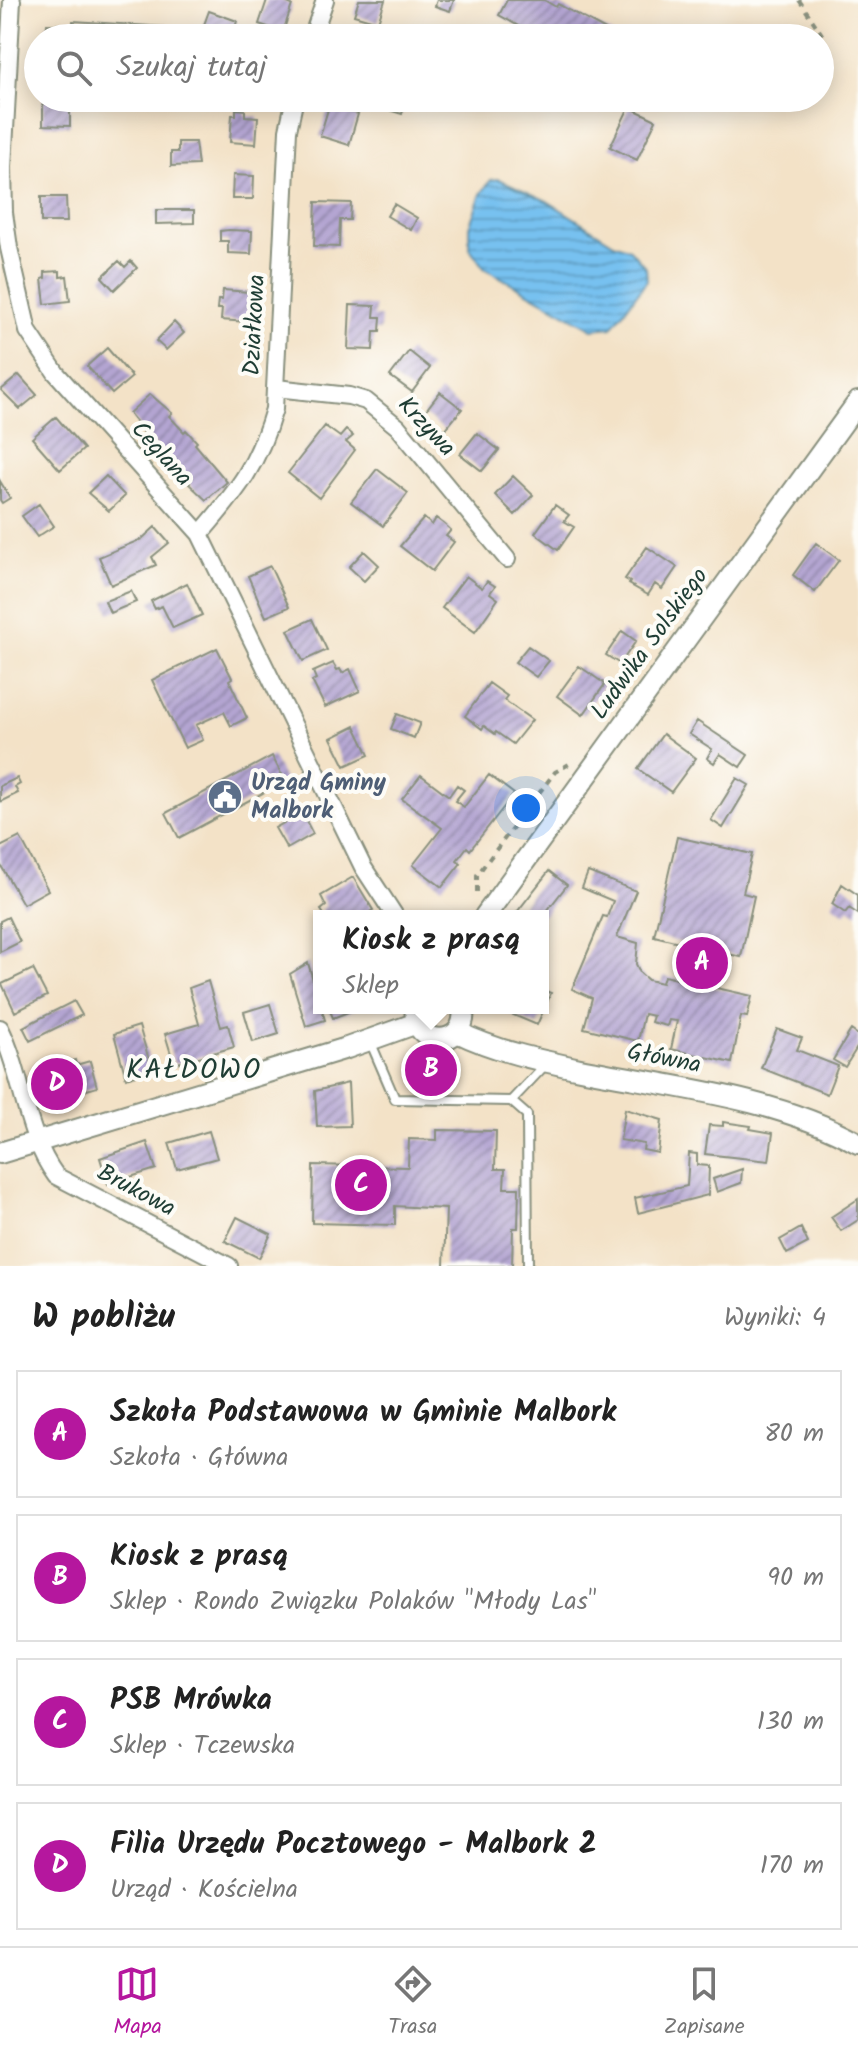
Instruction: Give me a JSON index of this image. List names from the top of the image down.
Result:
{
  "streets": {
    "street": [
      "Działkowa",
      "Krzywa",
      "Ceglana",
      "Ludwika Solskiego",
      "Główna",
      "Brukowa"
    ]
  },
  "crossings": [
    ["Działkowa", "Krzywa"],
    ["Działkowa", "Ceglana"]
  ],
  "districts": ["KAŁDOWO"],
  "places": {
    "public building": ["Urząd Gminy Malbork"]
  },
  "page": {
    "search": "Szukaj tutaj",
    "popup": ["Kiosk z prasą", "Sklep"],
    "pins": [
      "A",
      "B",
      "D",
      "C"
    ],
    "heading": ["W pobliżu", "Wyniki: 4"],
    "list": [
      {
        "mark": "A",
        "name": "Szkoła Podstawowa w Gminie Malbork",
        "note": "Szkoła · Główna",
        "value": "80 m"
      },
      {
        "mark": "B",
        "name": "Kiosk z prasą",
        "note": "Sklep · Rondo Związku Polaków \"Młody Las\"",
        "value": "90 m"
      },
      {
        "mark": "C",
        "name": "PSB Mrówka",
        "note": "Sklep · Tczewska",
        "value": "130 m"
      },
      {
        "mark": "D",
        "name": "Filia Urzędu Pocztowego - Malbork 2",
        "note": "Urząd · Kościelna",
        "value": "170 m"
      }
    ],
    "nav": ["Mapa", "Trasa", "Zapisane"]
  }
}
